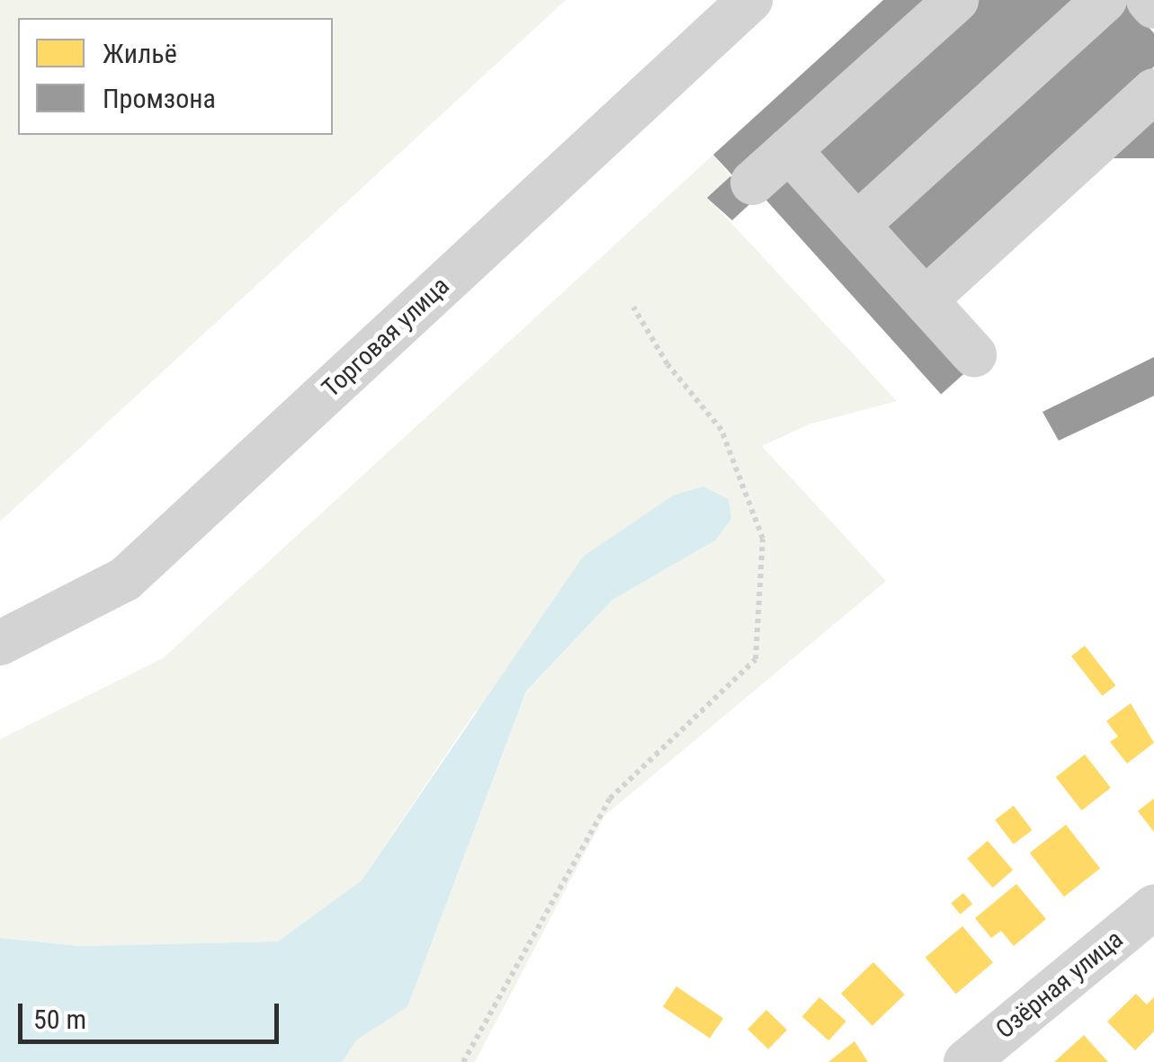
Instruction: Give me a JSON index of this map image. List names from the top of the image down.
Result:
{
  "streets": {
    "street": ["Торговая улица", "Озёрная улица"]
  },
  "legend": ["Жильё", "Промзона"],
  "scale_bar": "50 m"
}
